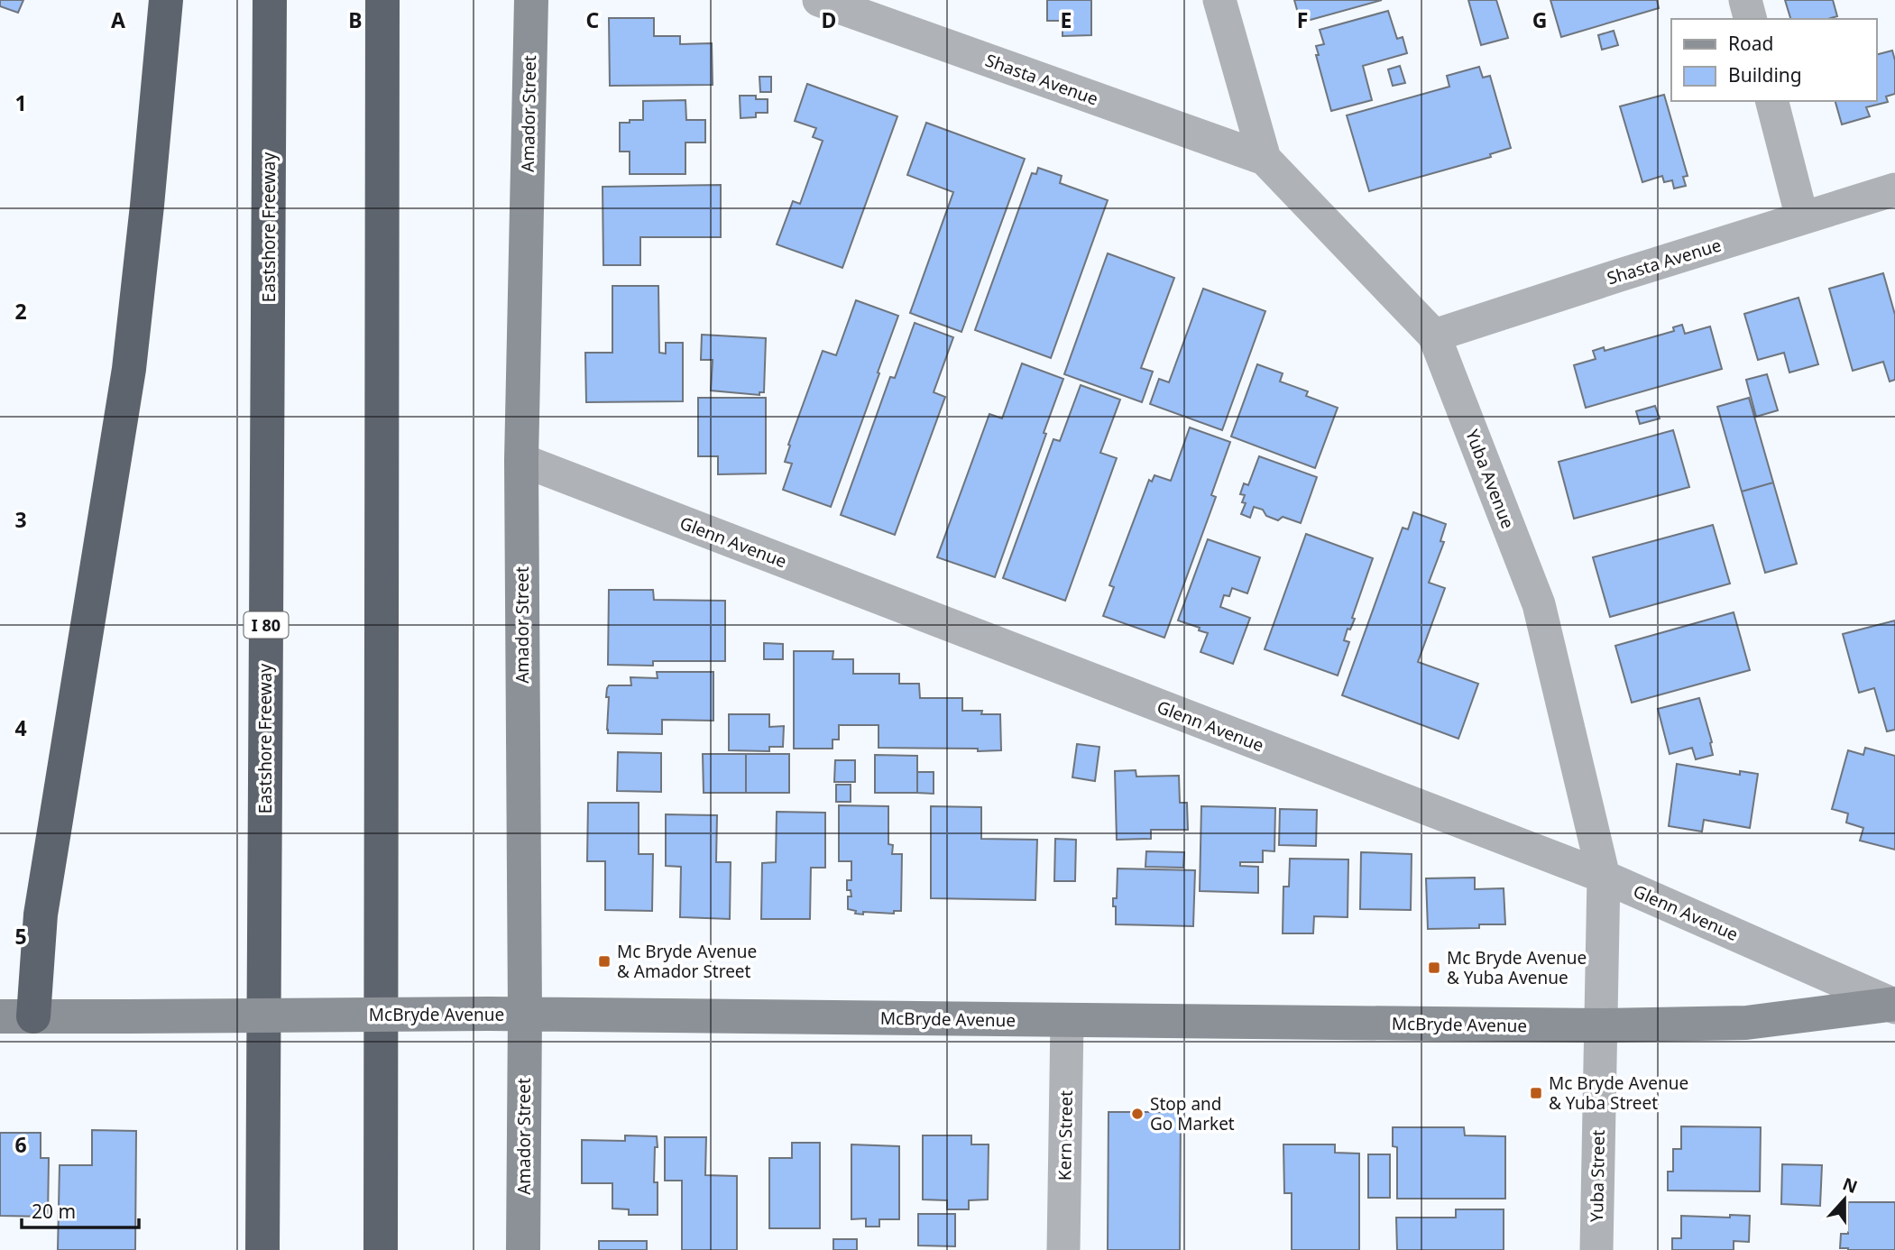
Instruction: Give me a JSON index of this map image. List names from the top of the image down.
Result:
{
  "streets": {
    "highway": ["Eastshore Freeway", "I 80"],
    "main road": ["Amador Street", "McBryde Avenue"],
    "street": [
      "Shasta Avenue",
      "Yuba Avenue",
      "Glenn Avenue",
      "Kern Street",
      "Yuba Street"
    ]
  },
  "crossings": [
    ["Shasta Avenue", "Yuba Avenue"],
    ["Amador Street", "Glenn Avenue"],
    ["Amador Street", "McBryde Avenue"],
    ["Yuba Avenue", "Glenn Avenue"],
    ["Yuba Avenue", "McBryde Avenue"],
    ["Yuba Avenue", "Yuba Street"],
    ["Glenn Avenue", "McBryde Avenue"],
    ["McBryde Avenue", "Kern Street"],
    ["McBryde Avenue", "Yuba Street"]
  ],
  "places": {
    "transit": ["Mc Bryde Avenue & Amador Street", "Mc Bryde Avenue & Yuba Avenue", "Mc Bryde Avenue & Yuba Street"],
    "other": ["Stop and Go Market"]
  },
  "legend": ["Road", "Building"],
  "scale_bar": "20 m",
  "north": "top",
  "grid": {
    "columns": [
      "A",
      "B",
      "C",
      "D",
      "E",
      "F",
      "G"
    ],
    "rows": [
      "1",
      "2",
      "3",
      "4",
      "5",
      "6"
    ]
  }
}
